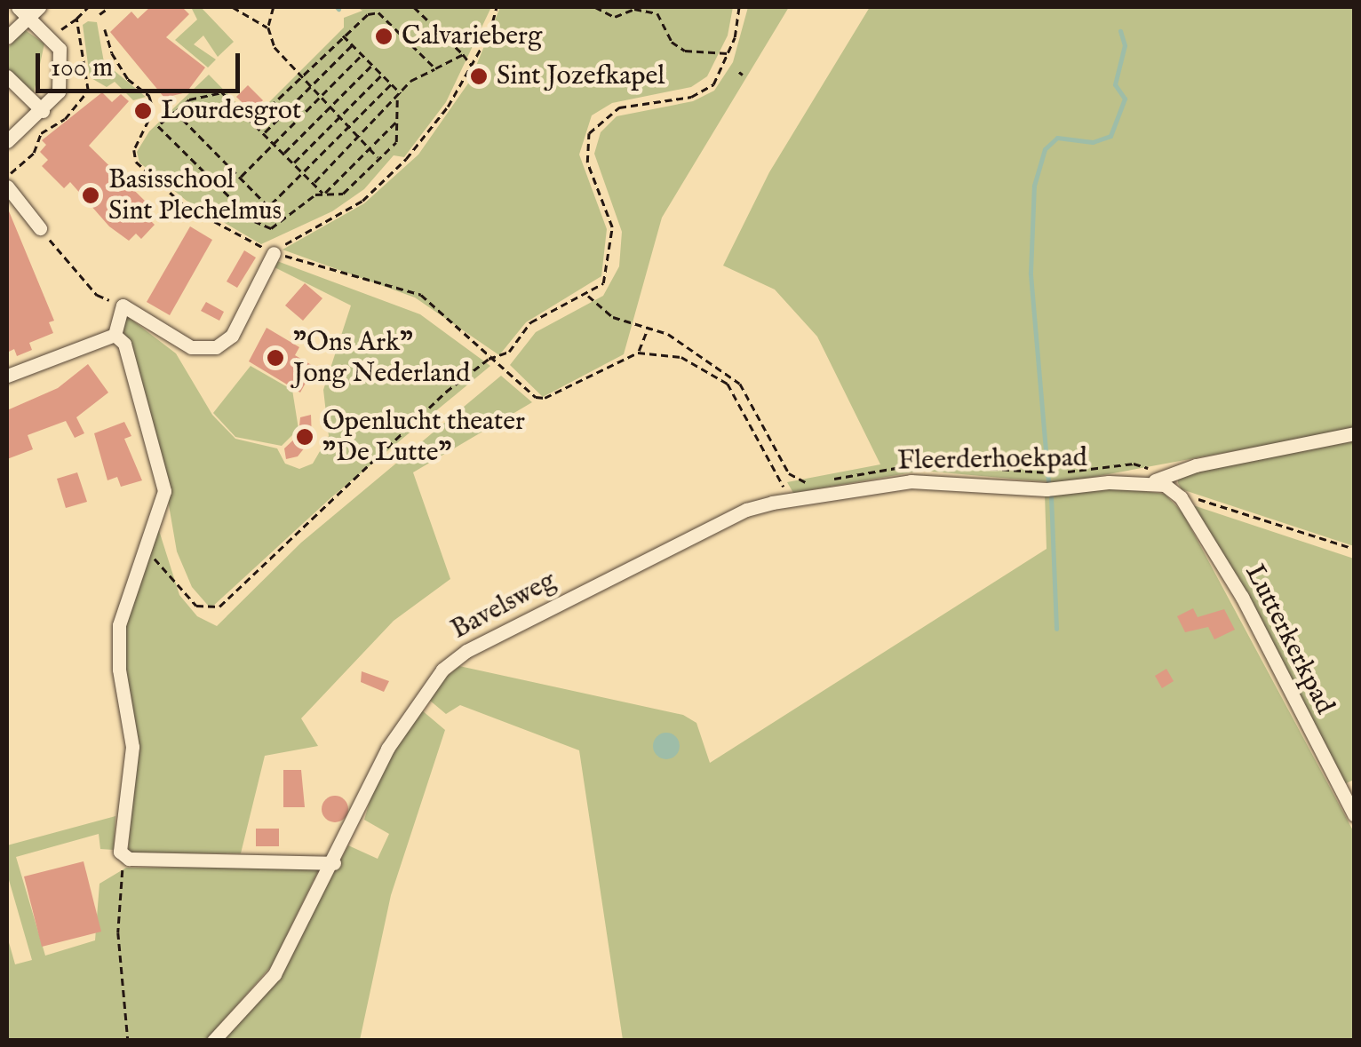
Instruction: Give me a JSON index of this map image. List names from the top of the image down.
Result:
{
  "streets": {
    "street": ["Fleerderhoekpad", "Bavelsweg", "Lutterkerkpad"]
  },
  "crossings": [
    ["Fleerderhoekpad", "Bavelsweg"]
  ],
  "places": [
    "Calvarieberg",
    "Sint Jozefkapel",
    "Lourdesgrot",
    "Basisschool Sint Plechelmus",
    "\"Ons Ark\" Jong Nederland",
    "Openlucht theater \"De Lutte\""
  ],
  "scale_bar": "100 m"
}
